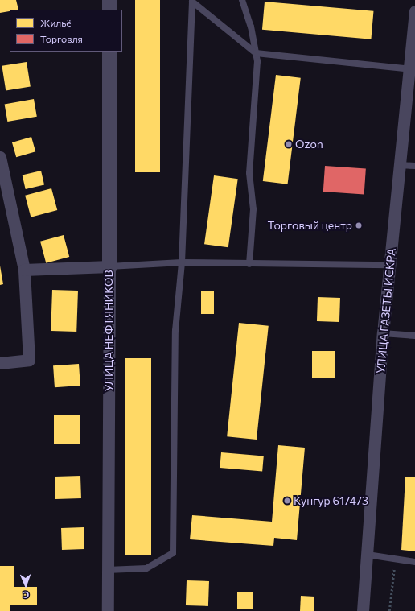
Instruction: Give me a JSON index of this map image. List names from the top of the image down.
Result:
{
  "streets": {
    "street": ["УЛИЦА ГАЗЕТЫ ИСКРА", "УЛИЦА НЕФТЯНИКОВ"]
  },
  "places": ["Ozon", "Торговый центр", "Кунгур 617473"],
  "legend": ["Жильё", "Торговля"],
  "north": "bottom"
}
